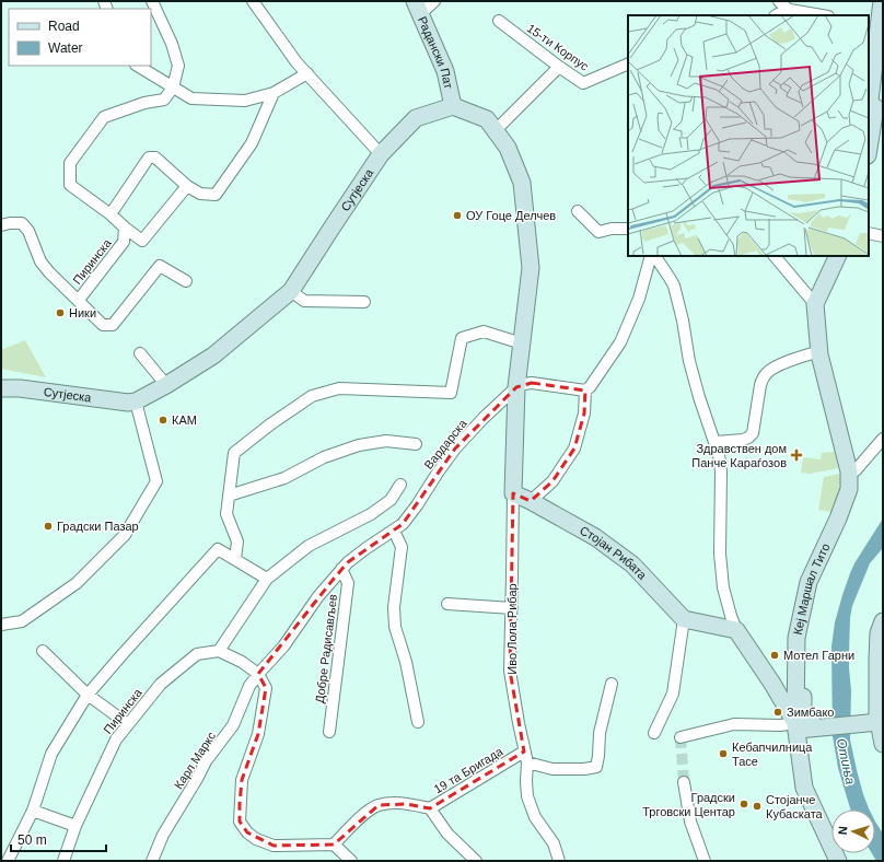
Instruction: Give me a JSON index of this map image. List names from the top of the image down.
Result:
{
  "streets": {
    "street": [
      "15-ти Корпус",
      "Радански Пат",
      "Сутјеска",
      "Пиринска",
      "Вардарска",
      "Стојан Рибата",
      "Кеј Маршал Тито",
      "Иво Лола Рибар",
      "Добре Радисављев",
      "Карл Маркс",
      "19 та Бригада"
    ]
  },
  "crossings": [
    ["Радански Пат", "Сутјеска"],
    ["Вардарска", "Иво Лола Рибар"],
    ["Стојан Рибата", "Иво Лола Рибар"],
    ["Иво Лола Рибар", "19 та Бригада"]
  ],
  "water": ["Отиња"],
  "places": {
    "other": [
      "ОУ Гоце Делчев",
      "Ники",
      "КАМ",
      "Градски Пазар",
      "Мотел Гарни",
      "Зимбако",
      "Кебапчилница Тасе",
      "Градски Трговски Центар",
      "Стојанче Кубаската"
    ],
    "health": ["Здравствен дом Панче Караѓозов"]
  },
  "legend": ["Road", "Water"],
  "scale_bar": "50 m",
  "north": "left"
}
